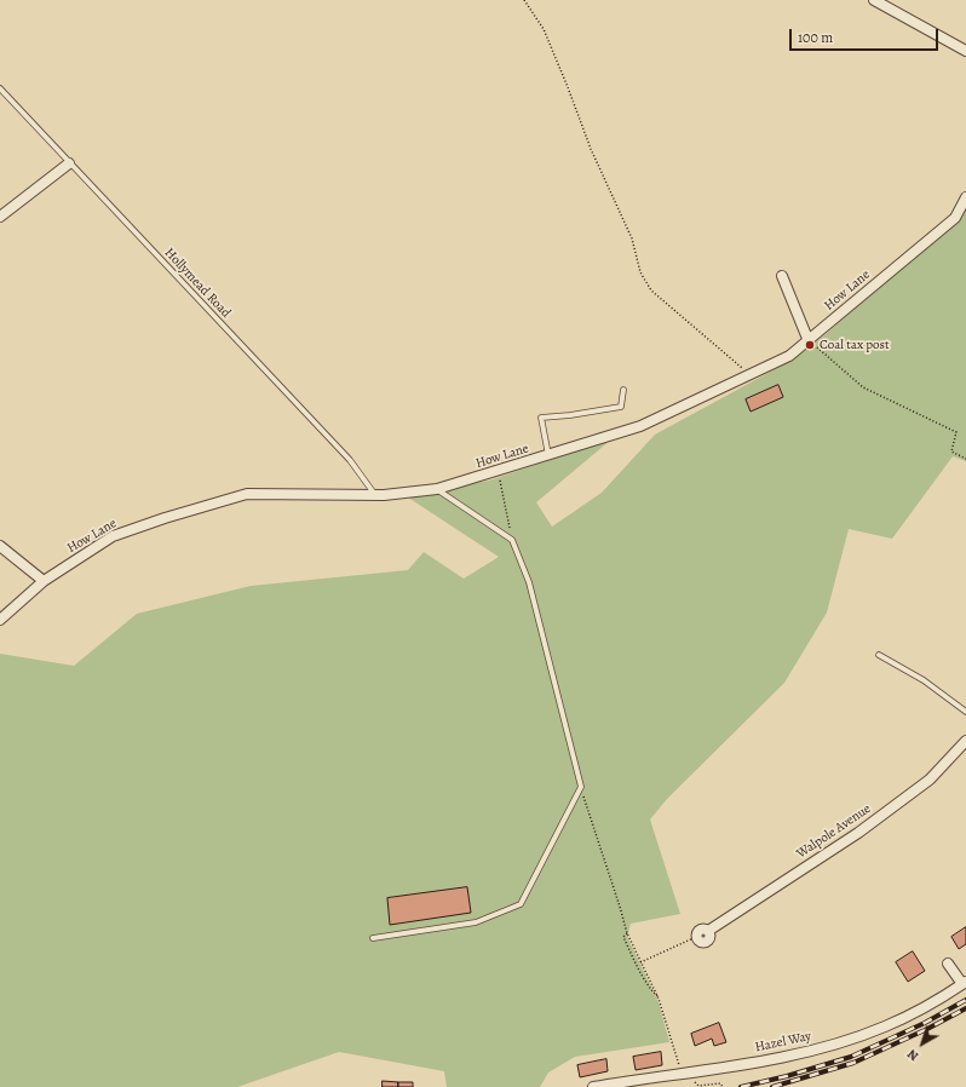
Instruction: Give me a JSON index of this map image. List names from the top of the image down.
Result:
{
  "streets": {
    "street": ["How Lane", "Walpole Avenue", "Hazel Way"],
    "lane": ["Hollymead Road"]
  },
  "crossings": [
    ["Hollymead Road", "How Lane"]
  ],
  "places": ["Coal tax post"],
  "scale_bar": "100 m",
  "north": "bottom left"
}
